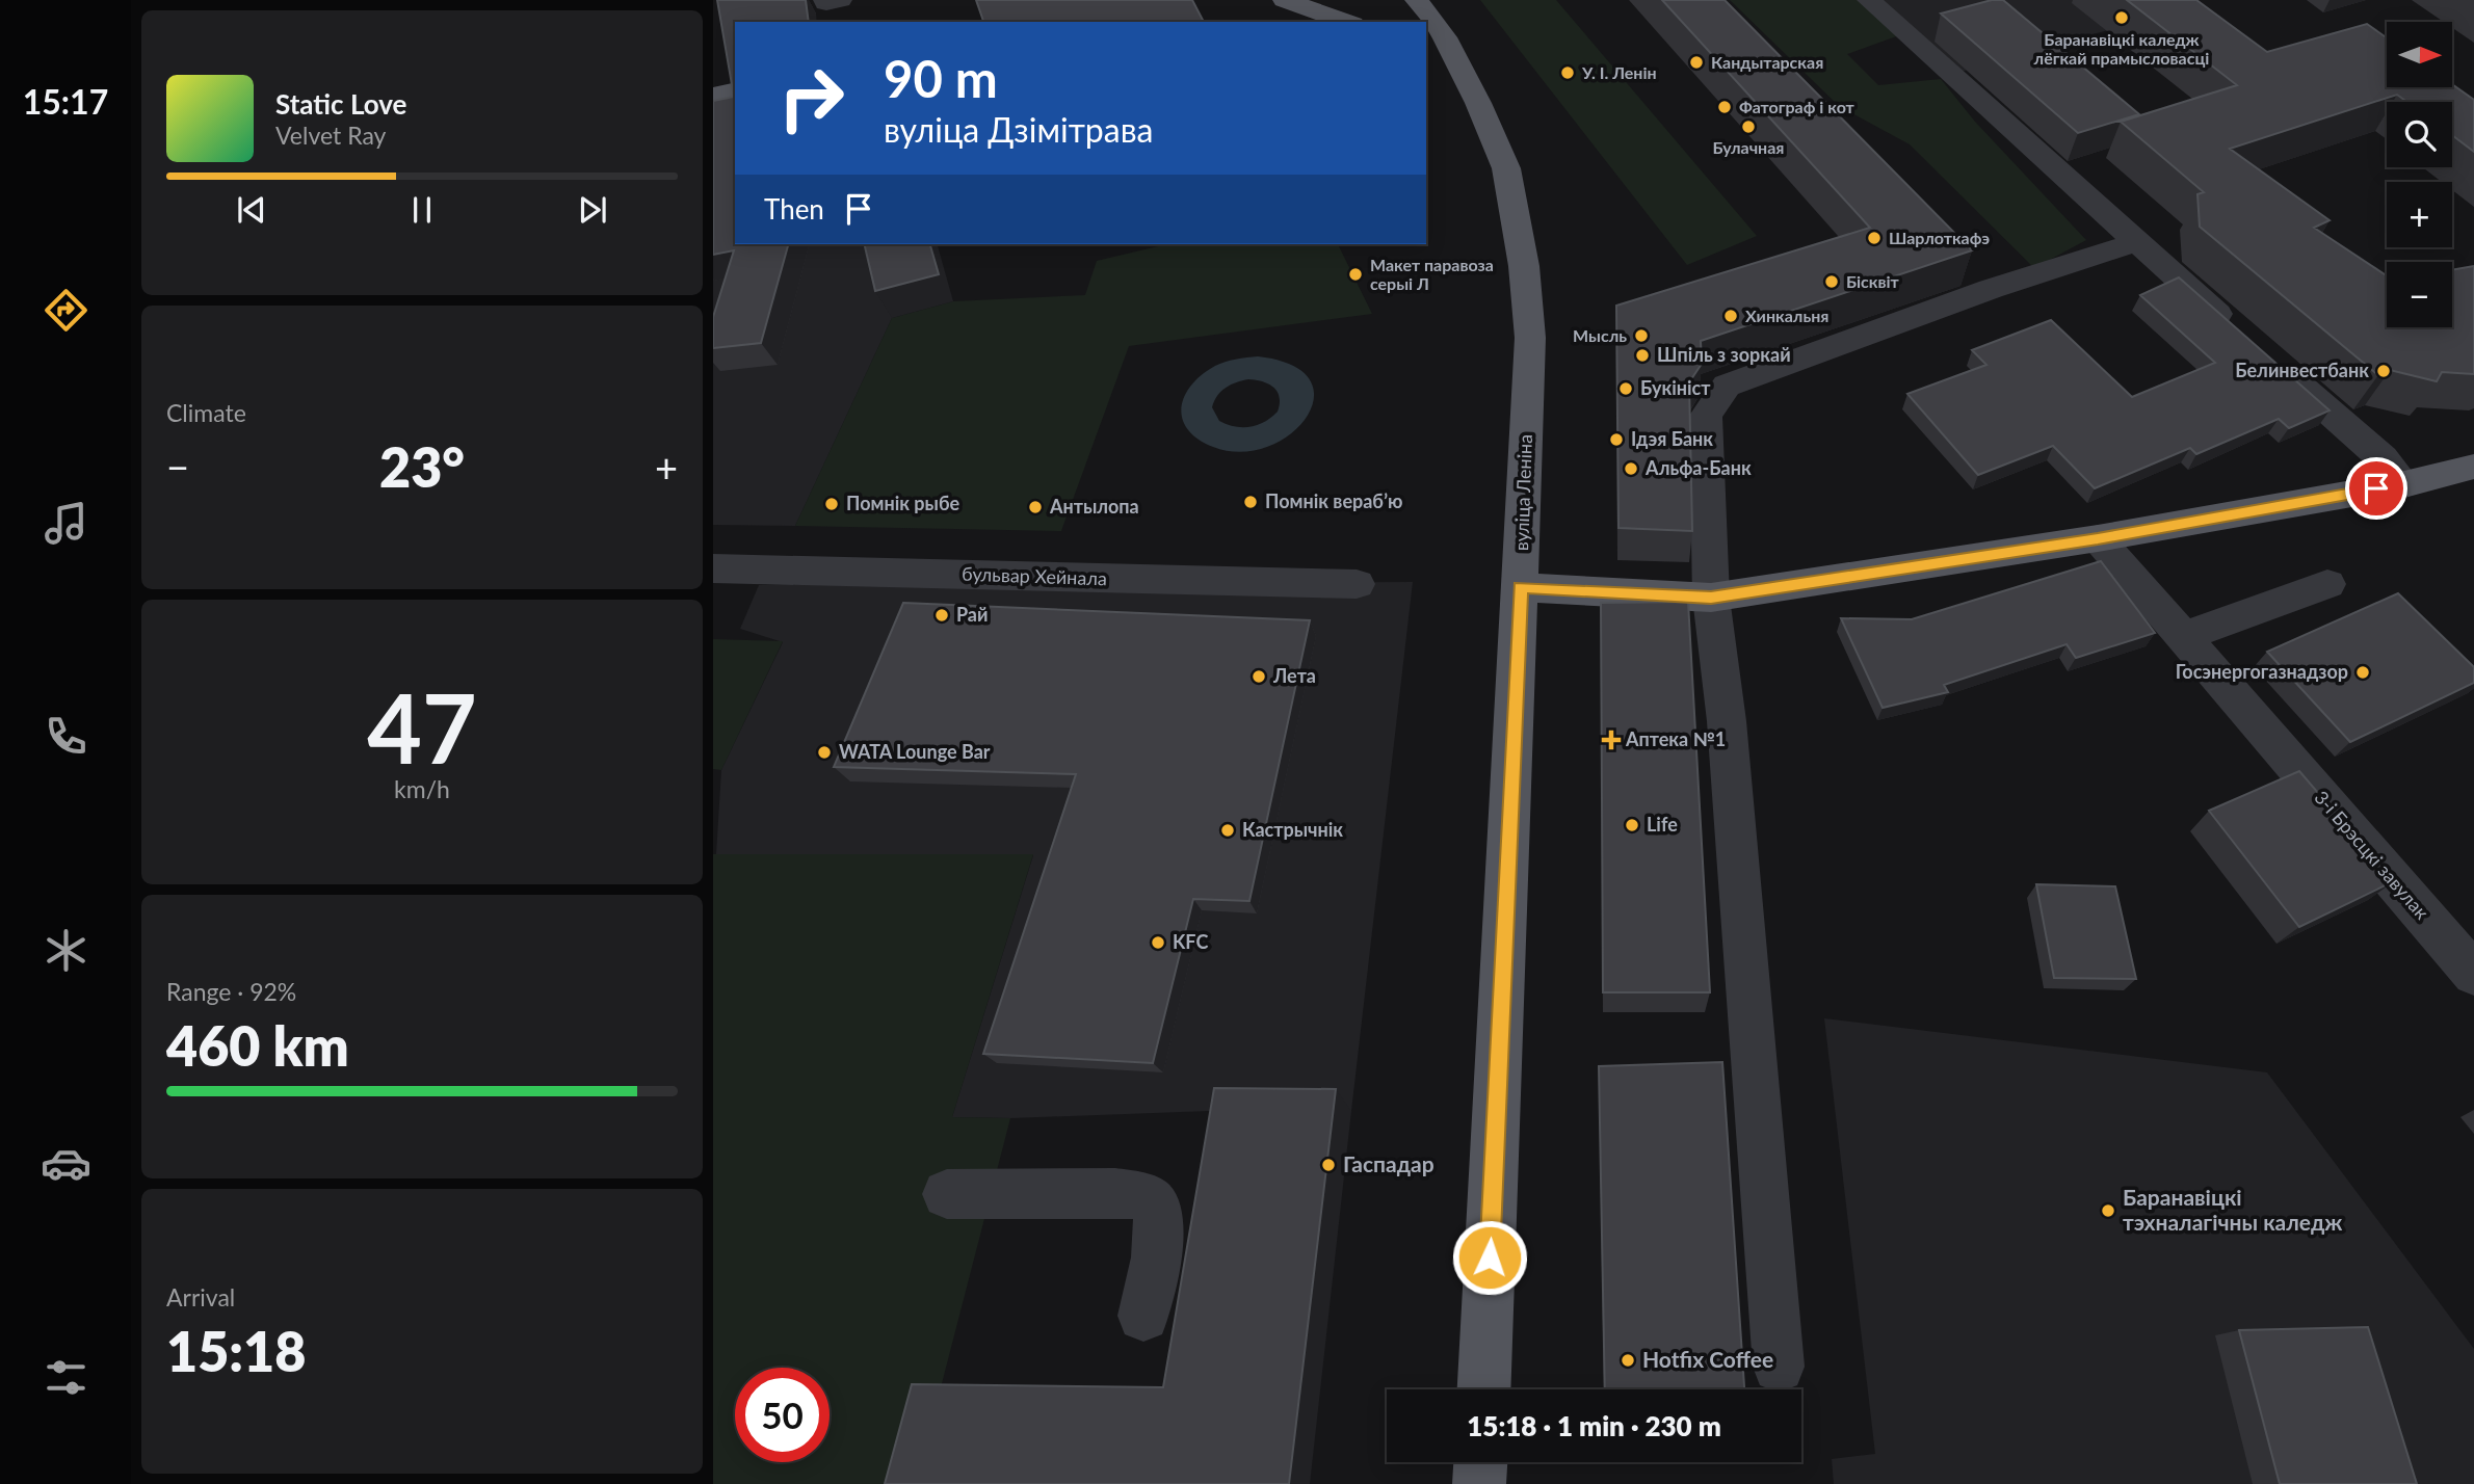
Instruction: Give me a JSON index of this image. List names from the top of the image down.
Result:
{
  "streets": {
    "main road": ["вуліца Леніна"],
    "street": ["бульвар Хейнала", "3-і Брэсцкі завулак"]
  },
  "places": {
    "other": [
      "Баранавіцкі каледж лёгкай прамысловасці",
      "Кандытарская",
      "У. І. Ленін",
      "Фатограф і кот",
      "Булачная",
      "Шарлоткафэ",
      "Макет паравоза серыі Л",
      "Бісквіт",
      "Хинкальня",
      "Мысль",
      "Шпіль з зоркай",
      "Белинвестбанк",
      "Букініст",
      "Ідэя Банк",
      "Альфа-Банк",
      "Помнік верабʼю",
      "Помнік рыбе",
      "Антылопа",
      "Рай",
      "Госэнергогазнадзор",
      "Лета",
      "WATA Lounge Bar",
      "Life",
      "Кастрычнік",
      "KFC",
      "Гаспадар",
      "Баранавіцкі тэхналагічны каледж",
      "Hotfix Coffee"
    ],
    "health": ["Аптека №1"]
  },
  "north": "right",
  "page": {
    "tabs": "15:17",
    "map_buttons": ["+", "−"],
    "turn": ["90 m", "вуліца Дзімітрава"],
    "song": ["Static Love", "Velvet Ray"],
    "then": "Then",
    "tile": [
      "Climate",
      ["47", "km/h"],
      ["Range · 92%", "460 km"],
      ["Arrival", "15:18"]
    ],
    "heat": ["−", "23°", "+"],
    "limit": "50",
    "trip": "15:18 · 1 min · 230 m"
  }
}
